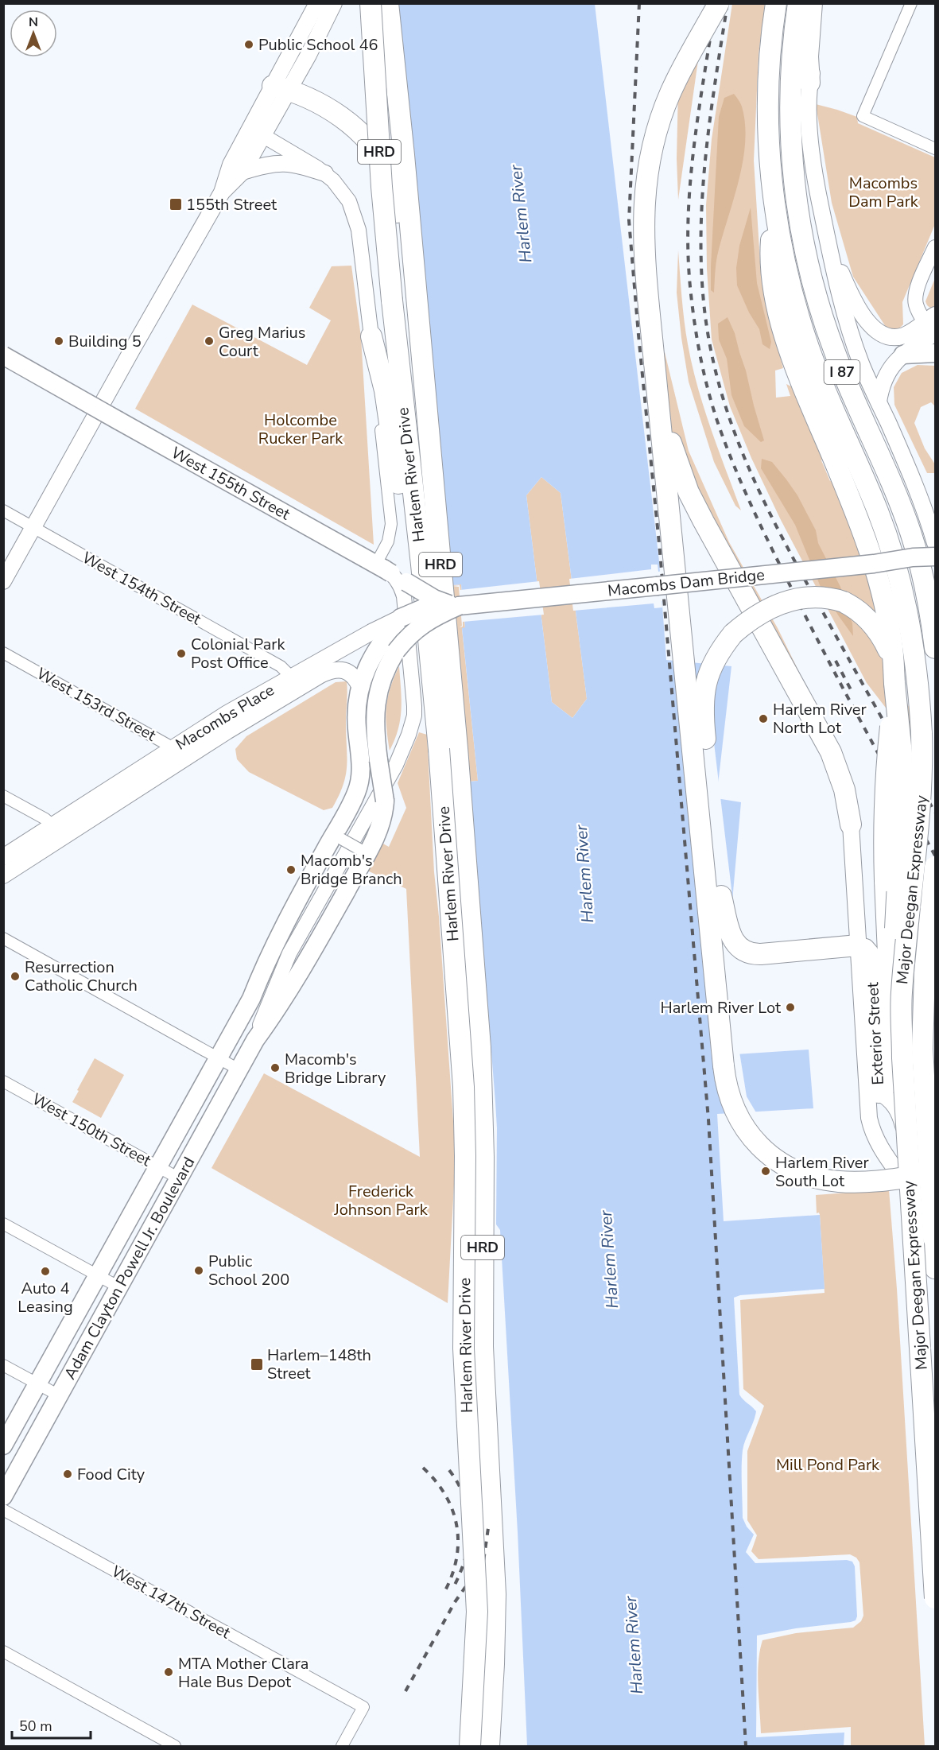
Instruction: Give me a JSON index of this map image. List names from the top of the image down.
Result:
{
  "streets": {
    "highway": [
      "HRD",
      "I 87",
      "Harlem River Drive",
      "Major Deegan Expressway"
    ],
    "main road": [
      "West 155th Street",
      "Macombs Dam Bridge",
      "Macombs Place",
      "Exterior Street",
      "Adam Clayton Powell Jr. Boulevard"
    ],
    "street": [
      "West 154th Street",
      "West 153rd Street",
      "West 150th Street",
      "West 147th Street"
    ]
  },
  "crossings": [
    ["Harlem River Drive", "Adam Clayton Powell Jr. Boulevard"],
    ["West 155th Street", "Macombs Place"],
    ["West 155th Street", "Adam Clayton Powell Jr. Boulevard"],
    ["Macombs Dam Bridge", "Macombs Place"],
    ["Macombs Dam Bridge", "Adam Clayton Powell Jr. Boulevard"],
    ["West 154th Street", "Macombs Place"],
    ["West 153rd Street", "Macombs Place"],
    ["Macombs Place", "Adam Clayton Powell Jr. Boulevard"],
    ["West 150th Street", "Adam Clayton Powell Jr. Boulevard"]
  ],
  "water": ["Harlem River"],
  "parks": [
    "Macombs Dam Park",
    "Holcombe Rucker Park",
    "Frederick Johnson Park",
    "Mill Pond Park"
  ],
  "places": {
    "other": [
      "Public School 46",
      "Building 5",
      "Greg Marius Court",
      "Colonial Park Post Office",
      "Harlem River North Lot",
      "Macomb's Bridge Branch",
      "Resurrection Catholic Church",
      "Harlem River Lot",
      "Macomb's Bridge Library",
      "Harlem River South Lot",
      "Public School 200",
      "Auto 4 Leasing",
      "Food City",
      "MTA Mother Clara Hale Bus Depot"
    ],
    "transit": ["155th Street", "Harlem–148th Street"]
  },
  "scale_bar": "50 m",
  "north": "top"
}
